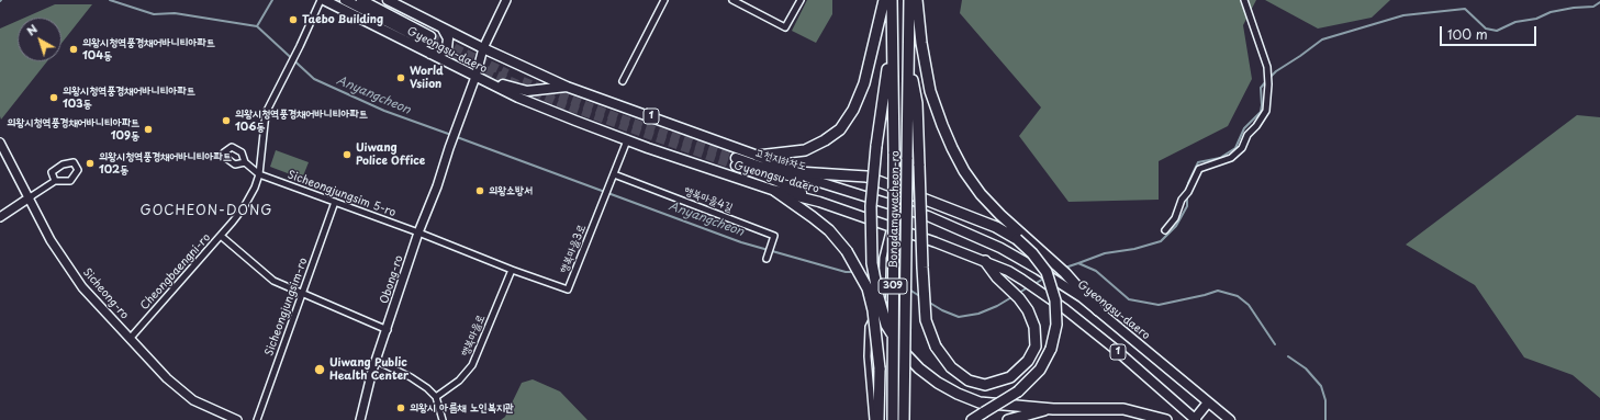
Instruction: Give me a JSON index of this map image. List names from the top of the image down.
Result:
{
  "streets": {
    "highway": ["Bongdamgwacheon-ro", "309"],
    "main road": ["Gyeongsu-daero", "1", "고천지하차도"],
    "street": [
      "Sicheongjungsim 5-ro",
      "행복마을4길",
      "행복마을3로",
      "Cheongbaengni-ro",
      "Obong-ro",
      "Sicheong-ro",
      "Sicheongjungsim-ro",
      "행복마을로"
    ]
  },
  "crossings": [
    ["Gyeongsu-daero", "고천지하차도"],
    ["Gyeongsu-daero", "행복마을3로"],
    ["Gyeongsu-daero", "Cheongbaengni-ro"],
    ["Gyeongsu-daero", "Obong-ro"],
    ["Sicheongjungsim 5-ro", "행복마을3로"],
    ["Sicheongjungsim 5-ro", "Cheongbaengni-ro"],
    ["Sicheongjungsim 5-ro", "Obong-ro"],
    ["Sicheongjungsim 5-ro", "Sicheongjungsim-ro"],
    ["행복마을4길", "행복마을3로"],
    ["행복마을3로", "Obong-ro"],
    ["행복마을3로", "행복마을로"],
    ["Cheongbaengni-ro", "Sicheong-ro"]
  ],
  "districts": ["GOCHEON-DONG"],
  "water": ["Anyangcheon"],
  "places": [
    "Taebo Building",
    "의왕시청역풍경채어바니티아파트 104동",
    "World Vsiion",
    "의왕시청역풍경채어바니티아파트 103동",
    "의왕시청역풍경채어바니티아파트 106동",
    "의왕시청역풍경채어바니티아파트 109동",
    "Uiwang Police Office",
    "의왕시청역풍경채어바니티아파트 102동",
    "의왕소방서",
    "Uiwang Public Health Center",
    "의왕시 아름채 노인복지관"
  ],
  "scale_bar": "100 m",
  "north": "top left"
}
